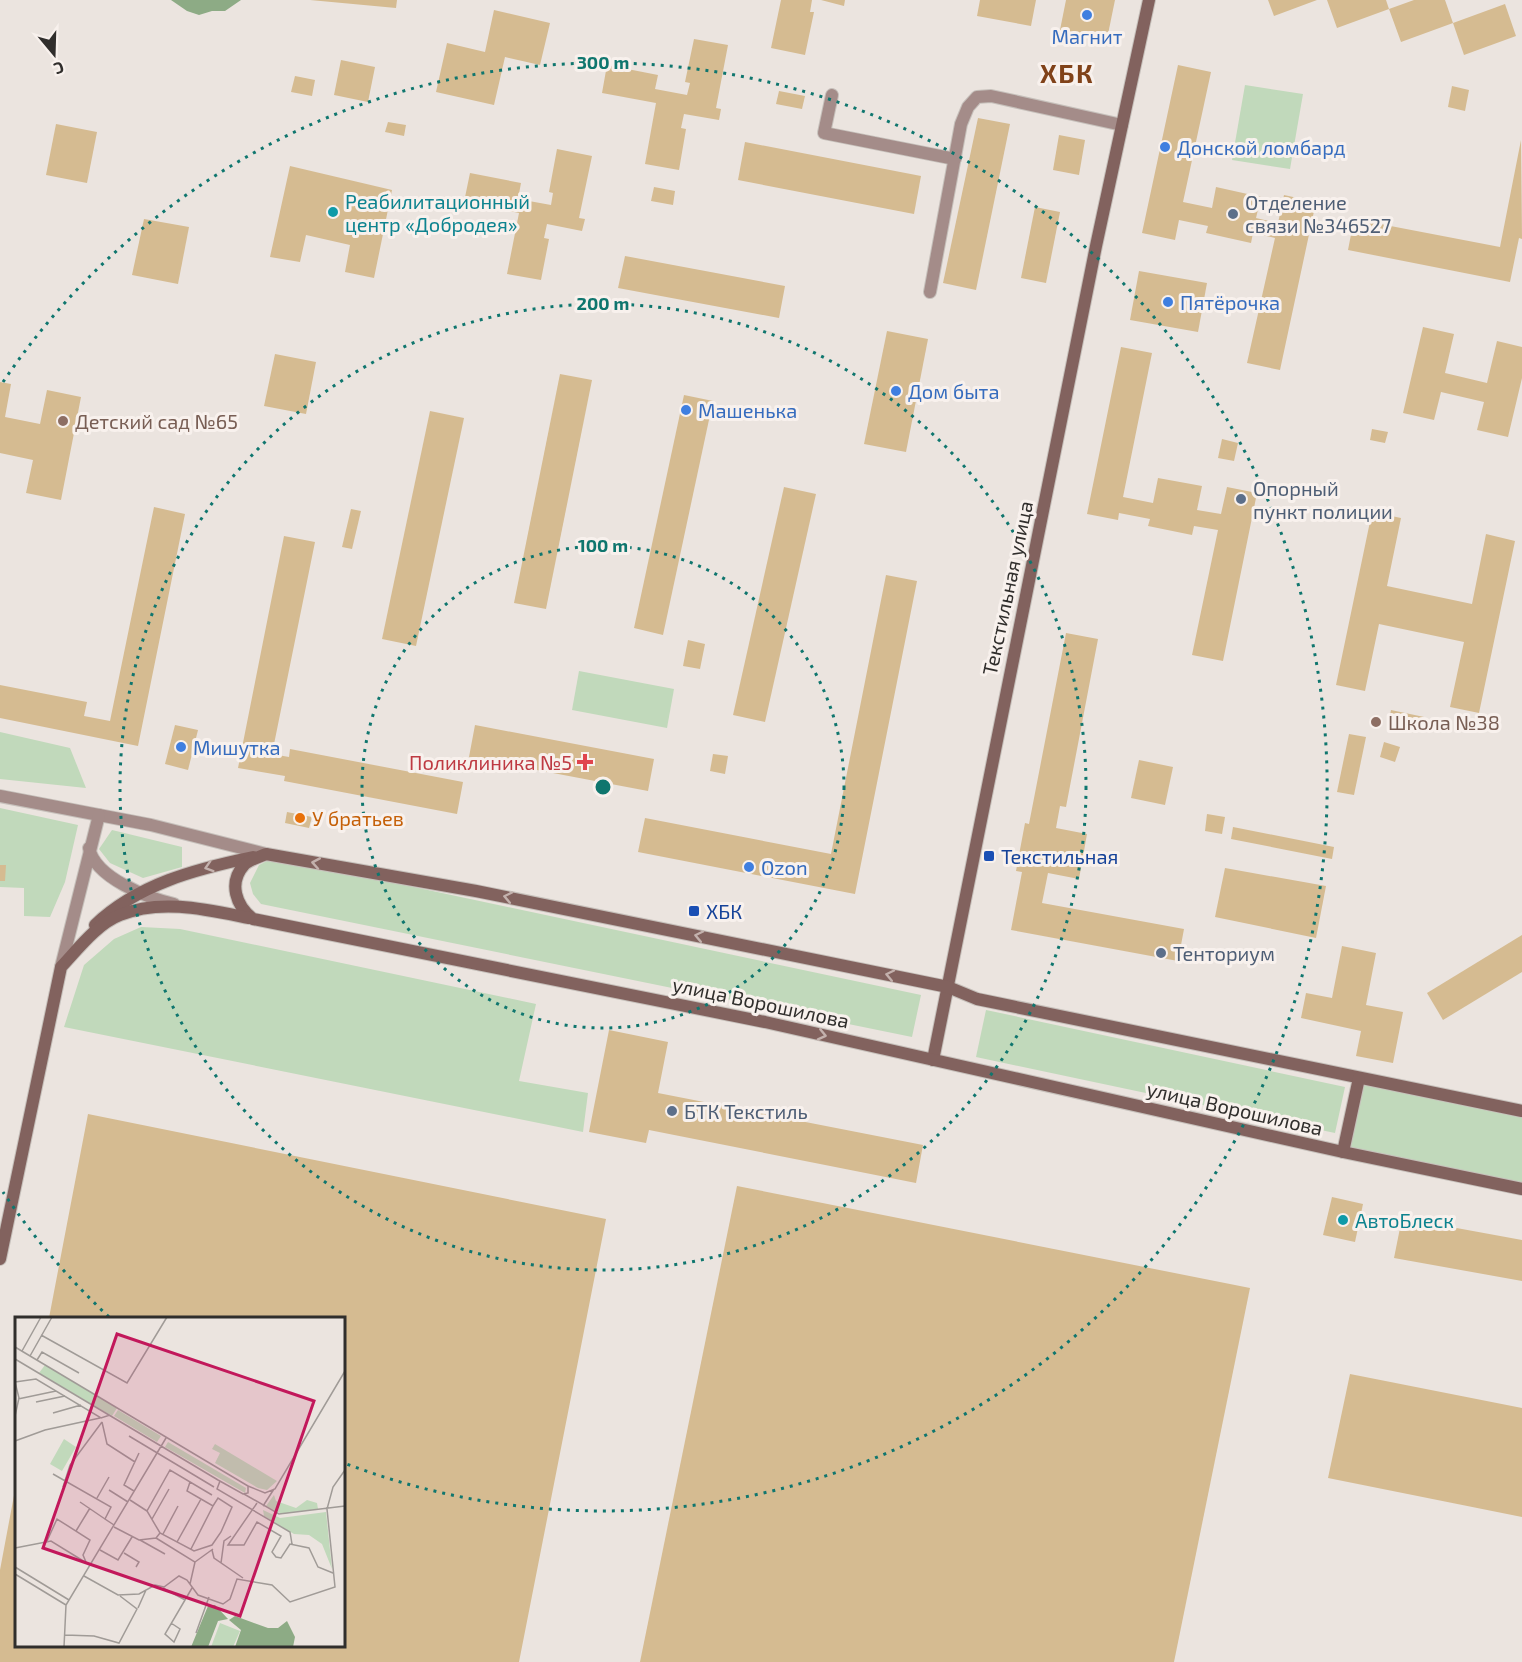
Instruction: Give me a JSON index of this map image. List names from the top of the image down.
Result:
{
  "streets": {
    "main road": ["Текстильная улица", "улица Ворошилова"]
  },
  "crossings": [
    ["Текстильная улица", "улица Ворошилова"]
  ],
  "districts": ["ХБК"],
  "places": {
    "other": [
      "Магнит",
      "Донской ломбард",
      "Реабилитационный центр «Добродея»",
      "Отделение связи №346527",
      "Пятёрочка",
      "Дом быта",
      "Машенька",
      "Детский сад №65",
      "Опорный пункт полиции",
      "Школа №38",
      "Мишутка",
      "У братьев",
      "Ozon",
      "Тенториум",
      "БТК Текстиль",
      "АвтоБлеск"
    ],
    "health": ["Поликлиника №5"],
    "transit": ["Текстильная", "ХБК"]
  },
  "north": "bottom",
  "rings": ["300 m", "200 m", "100 m"]
}
